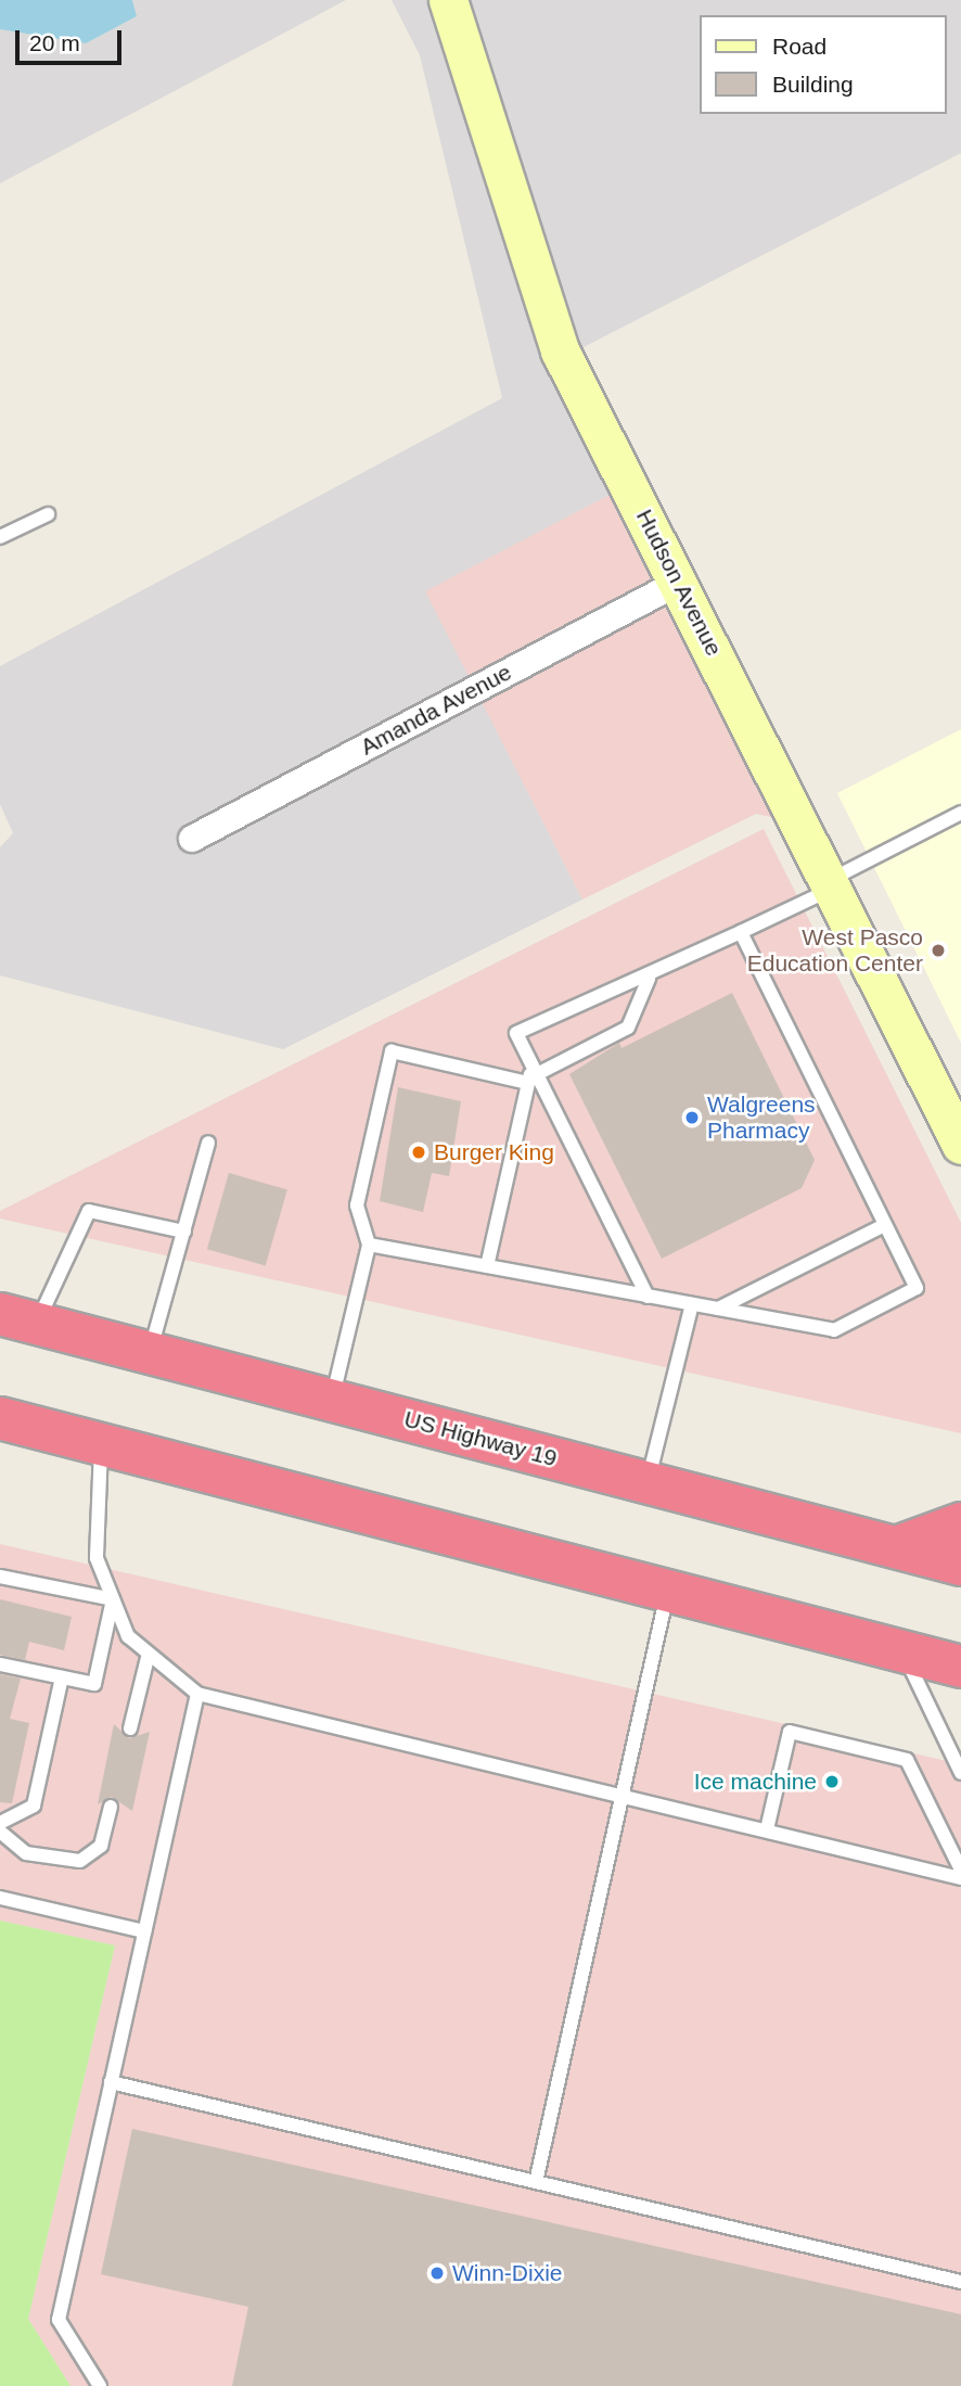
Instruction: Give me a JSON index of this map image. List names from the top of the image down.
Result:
{
  "streets": {
    "highway": ["US Highway 19"],
    "street": ["Hudson Avenue", "Amanda Avenue"]
  },
  "crossings": [
    ["Hudson Avenue", "Amanda Avenue"]
  ],
  "places": [
    "West Pasco Education Center",
    "Walgreens Pharmacy",
    "Burger King",
    "Ice machine",
    "Winn-Dixie"
  ],
  "legend": ["Road", "Building"],
  "scale_bar": "20 m"
}
